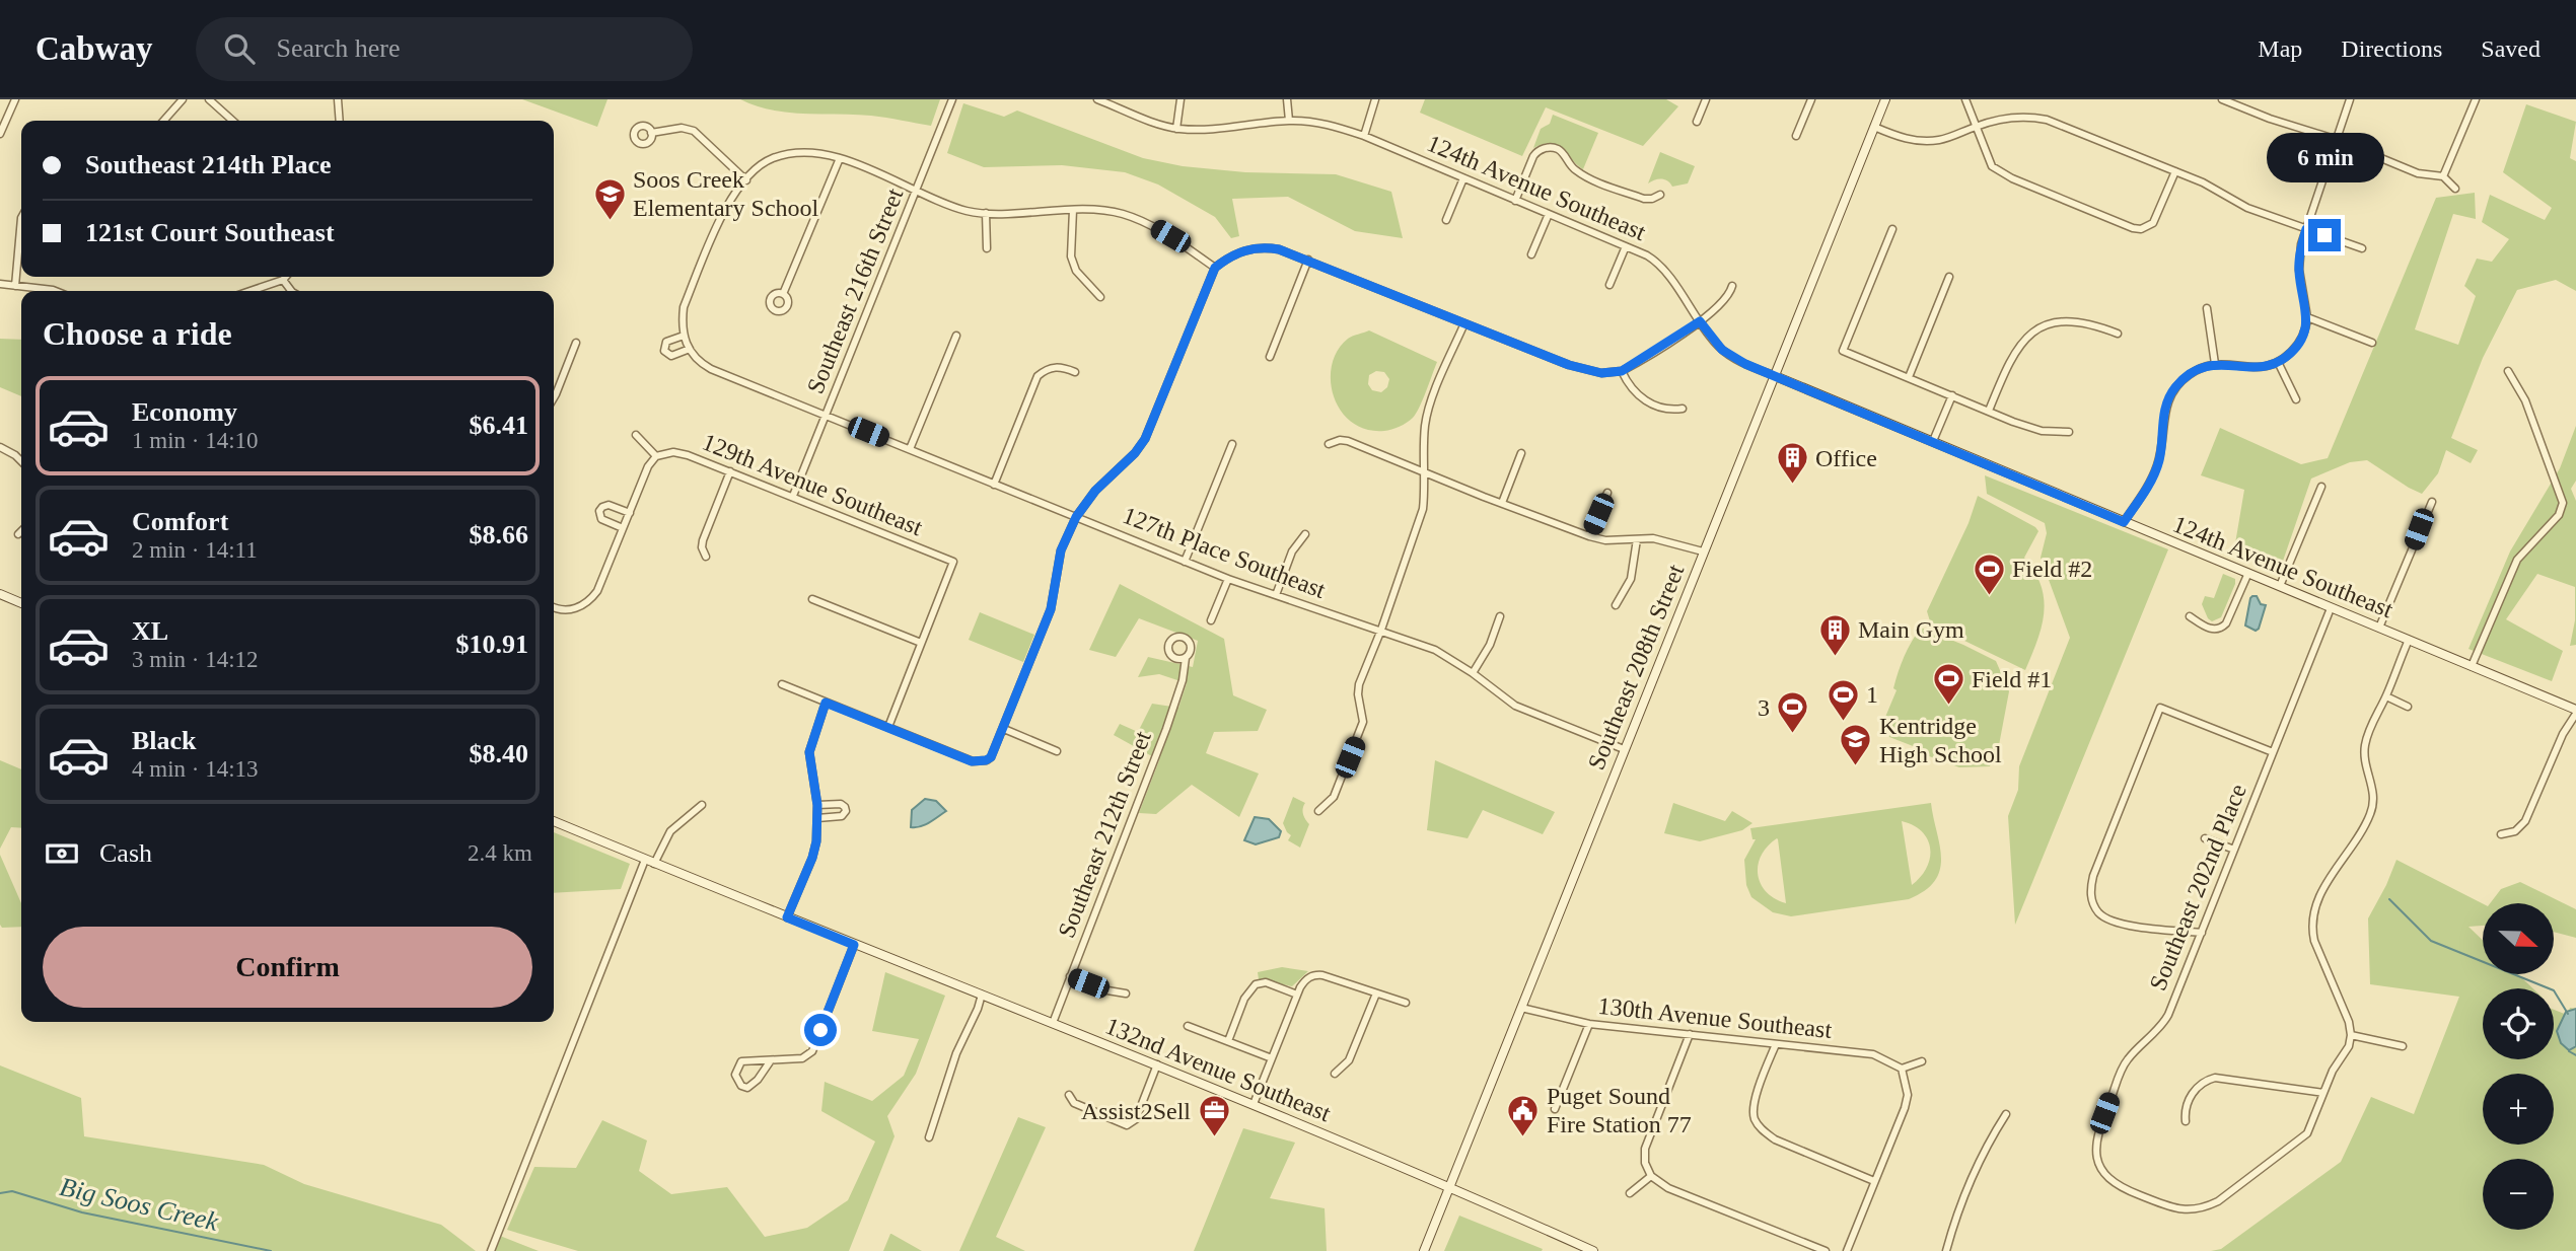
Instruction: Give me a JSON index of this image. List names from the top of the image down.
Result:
{
  "streets": {
    "main road": ["124th Avenue Southeast", "Southeast 208th Street", "132nd Avenue Southeast"],
    "street": [
      "Southeast 216th Street",
      "129th Avenue Southeast",
      "127th Place Southeast",
      "Southeast 212th Street",
      "Southeast 202nd Place",
      "130th Avenue Southeast"
    ]
  },
  "crossings": [
    ["124th Avenue Southeast", "Southeast 208th Street"],
    ["124th Avenue Southeast", "Southeast 202nd Place"],
    ["Southeast 216th Street", "129th Avenue Southeast"],
    ["Southeast 216th Street", "127th Place Southeast"],
    ["127th Place Southeast", "Southeast 208th Street"],
    ["Southeast 208th Street", "130th Avenue Southeast"],
    ["Southeast 208th Street", "132nd Avenue Southeast"],
    ["Southeast 212th Street", "132nd Avenue Southeast"]
  ],
  "water": ["Big Soos Creek"],
  "places": {
    "school or university": ["Soos Creek Elementary School", "Kentridge High School"],
    "building": ["Office", "Main Gym"],
    "sports": [
      "Field #2",
      "Field #1",
      "1",
      "3"
    ],
    "public building": ["Puget Sound Fire Station 77"],
    "office": ["Assist2Sell"]
  },
  "north": "right",
  "page": {
    "header": "Cabway",
    "search": "Search here",
    "nav": ["Map", "Directions", "Saved"],
    "banner": ["Southeast 214th Place", "121st Court Southeast"],
    "bubble": "6 min",
    "heading": "Choose a ride",
    "list": [
      {
        "name": "Economy",
        "note": "1 min · 14:10",
        "value": "$6.41"
      },
      {
        "name": "Comfort",
        "note": "2 min · 14:11",
        "value": "$8.66"
      },
      {
        "name": "XL",
        "note": "3 min · 14:12",
        "value": "$10.91"
      },
      {
        "name": "Black",
        "note": "4 min · 14:13",
        "value": "$8.40"
      }
    ],
    "pay": ["Cash", "2.4 km"],
    "map_buttons": ["+", "−"],
    "buttons": "Confirm"
  }
}
